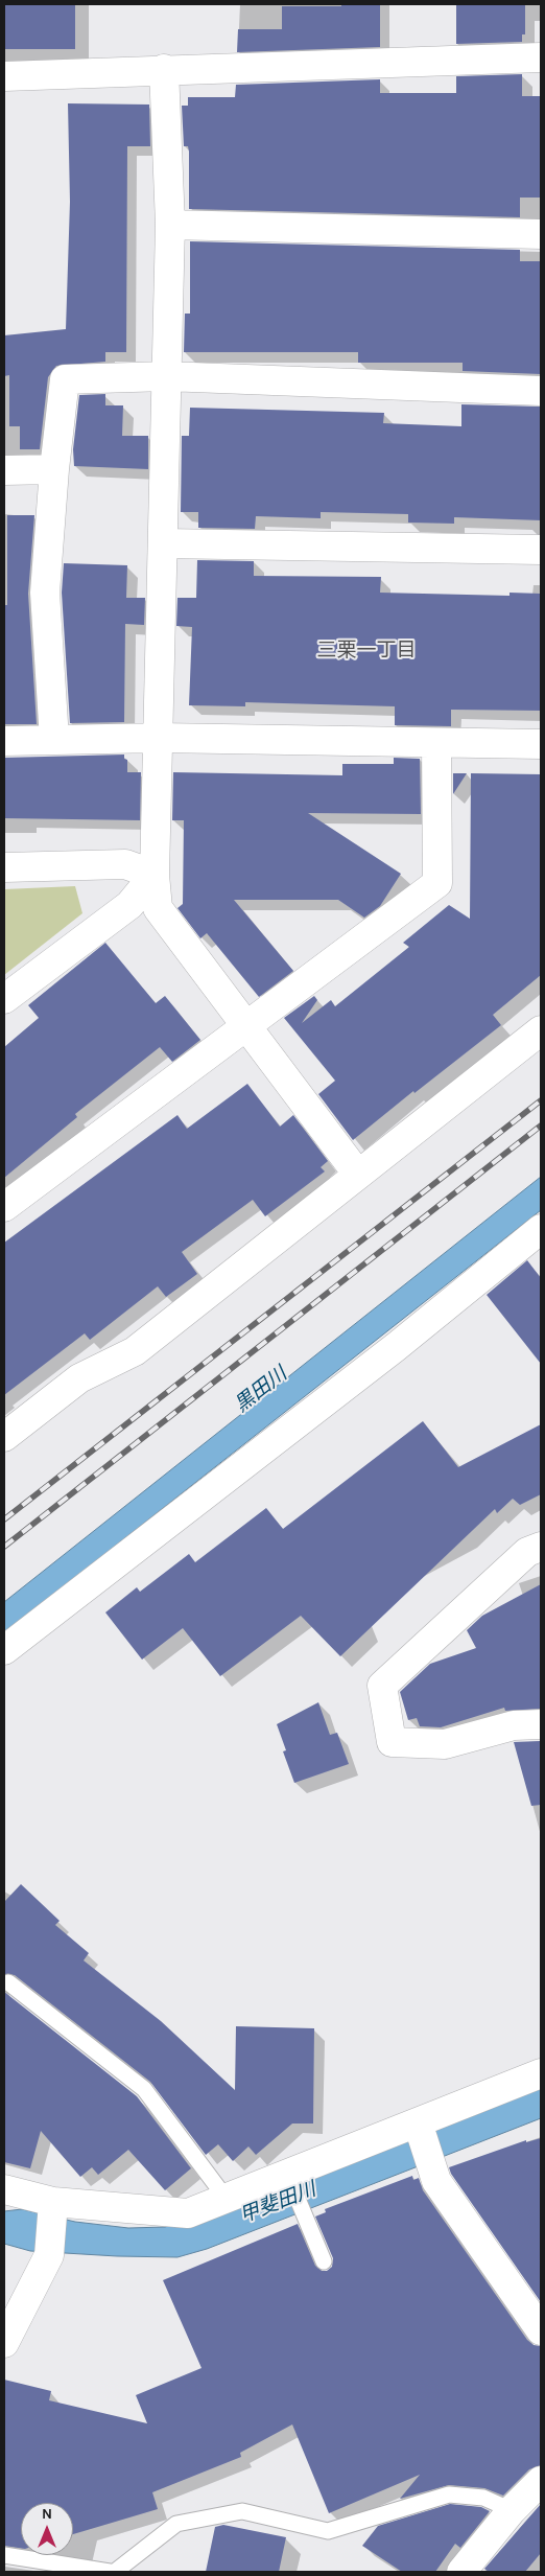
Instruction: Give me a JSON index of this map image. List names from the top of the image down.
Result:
{
  "districts": ["三栗一丁目"],
  "water": ["黒田川", "甲斐田川"],
  "north": "top"
}
